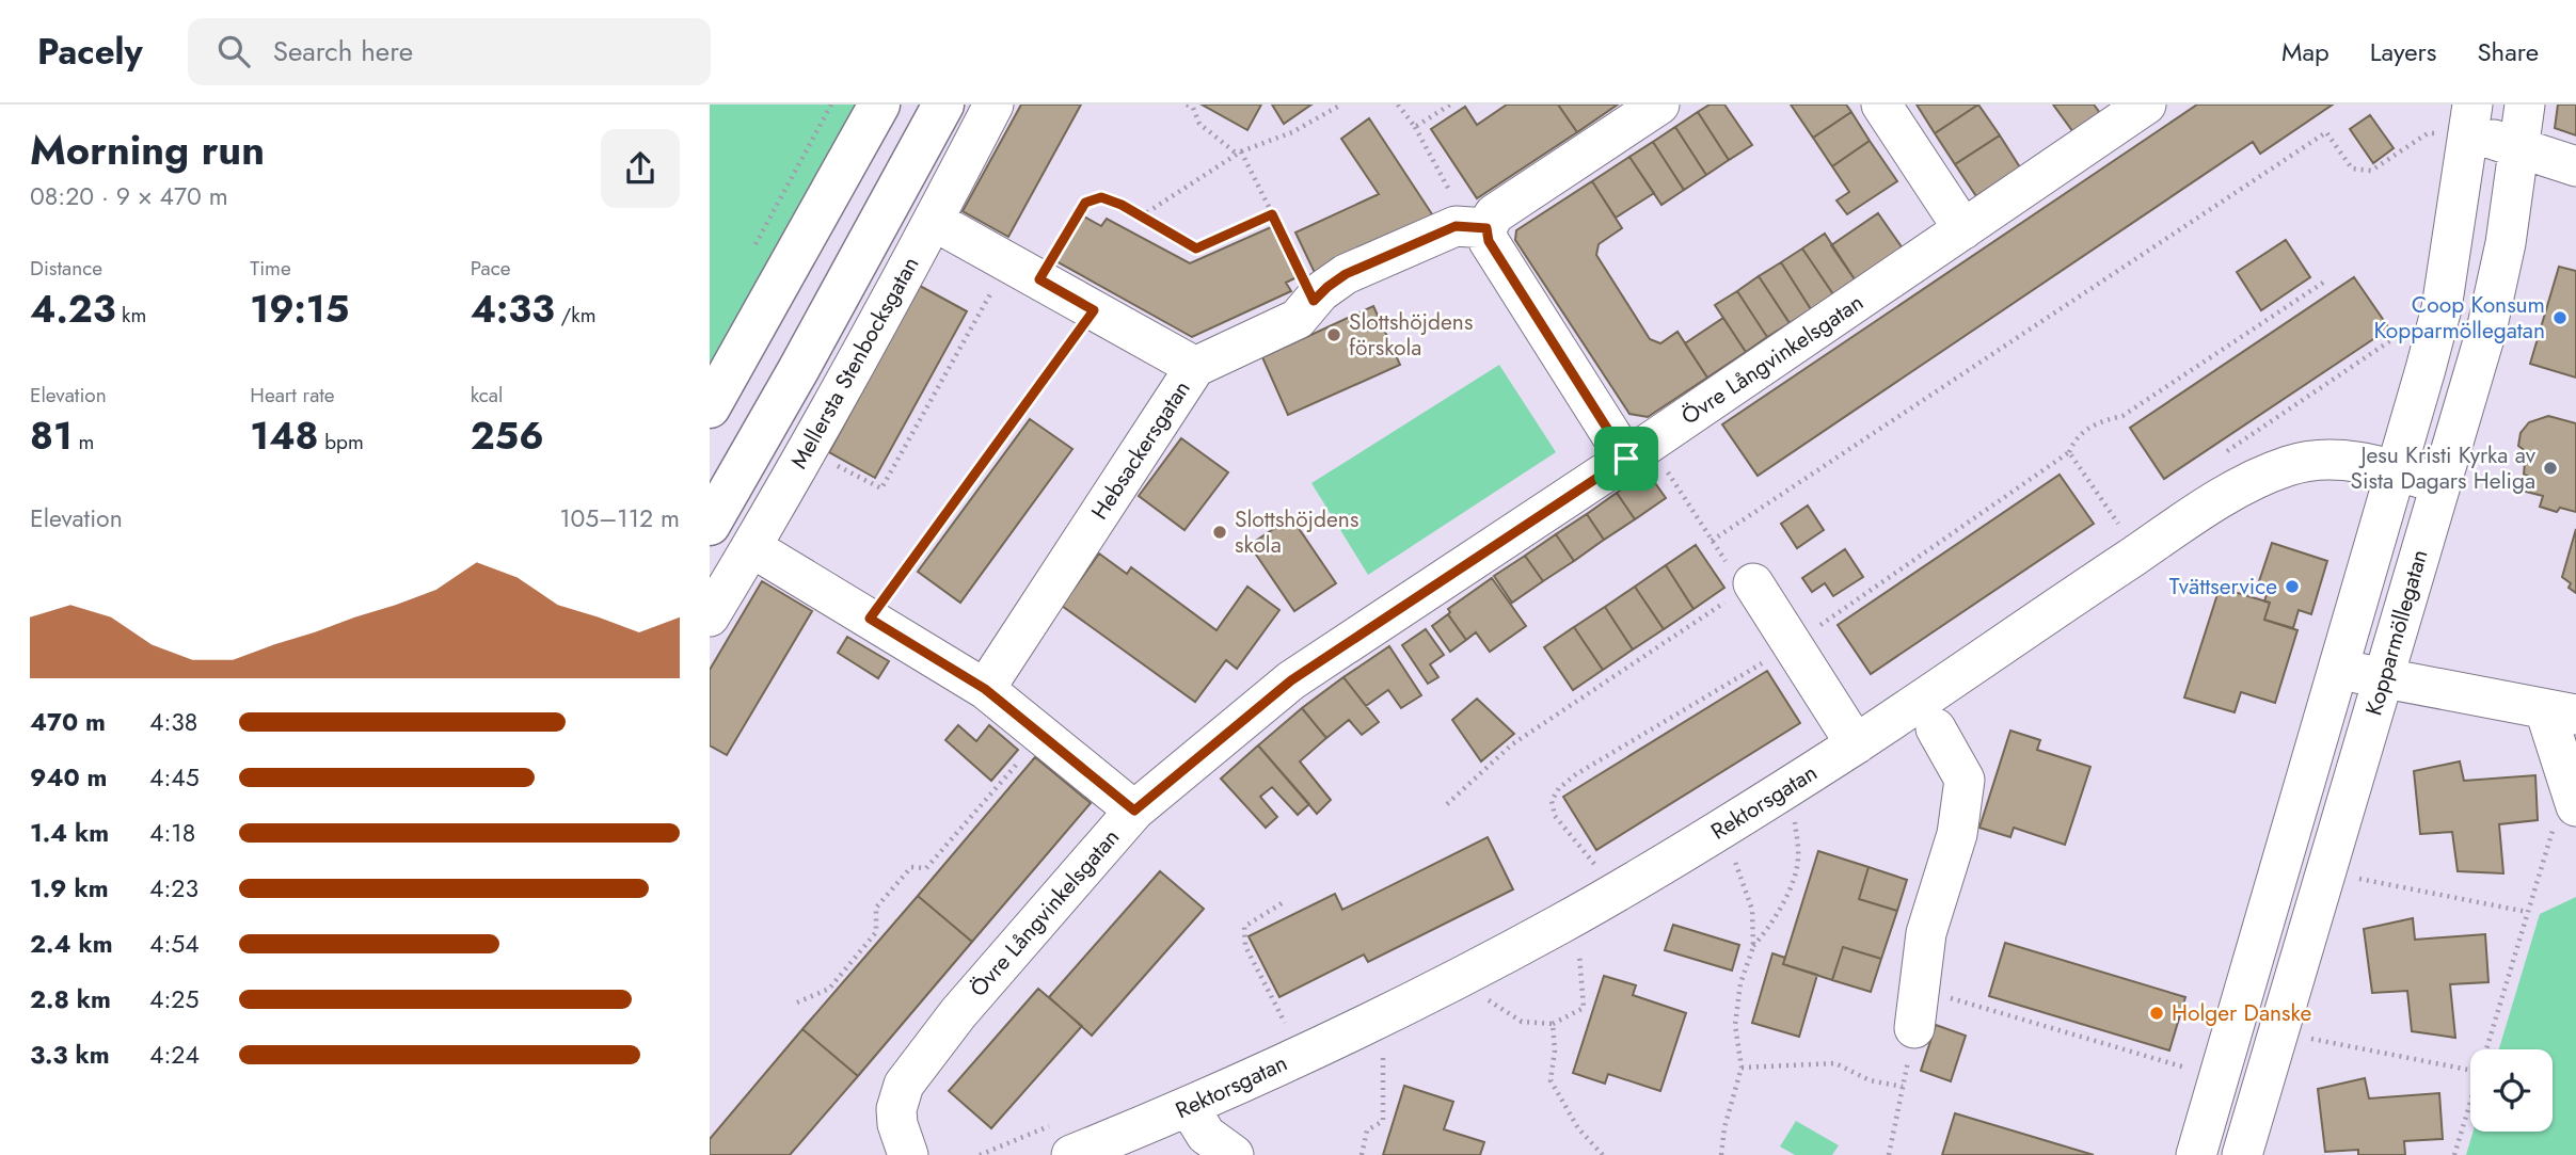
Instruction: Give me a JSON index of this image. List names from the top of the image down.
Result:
{
  "streets": {
    "main road": ["Mellersta Stenbocksgatan"],
    "street": [
      "Övre Långvinkelsgatan",
      "Hebsackersgatan",
      "Kopparmöllegatan",
      "Rektorsgatan"
    ]
  },
  "crossings": [
    ["Kopparmöllegatan", "Rektorsgatan"]
  ],
  "places": [
    "Coop Konsum Kopparmöllegatan",
    "Slottshöjdens förskola",
    "Jesu Kristi Kyrka av Sista Dagars Heliga",
    "Slottshöjdens skola",
    "Tvättservice",
    "Holger Danske"
  ],
  "page": {
    "header": "Pacely",
    "search": "Search here",
    "nav": ["Map", "Layers", "Share"],
    "heading": ["Morning run", "08:20 · 9 × 470 m"],
    "stats": [
      ["Distance", "4.23 km"],
      ["Time", "19:15"],
      ["Pace", "4:33 /km"],
      ["Elevation", "81 m"],
      ["Heart rate", "148 bpm"],
      ["kcal", "256"]
    ],
    "chart": ["Elevation", "105–112 m"],
    "list": [
      {
        "name": "470 m",
        "note": "4:38"
      },
      {
        "name": "940 m",
        "note": "4:45"
      },
      {
        "name": "1.4 km",
        "note": "4:18"
      },
      {
        "name": "1.9 km",
        "note": "4:23"
      },
      {
        "name": "2.4 km",
        "note": "4:54"
      },
      {
        "name": "2.8 km",
        "note": "4:25"
      },
      {
        "name": "3.3 km",
        "note": "4:24"
      }
    ]
  }
}
